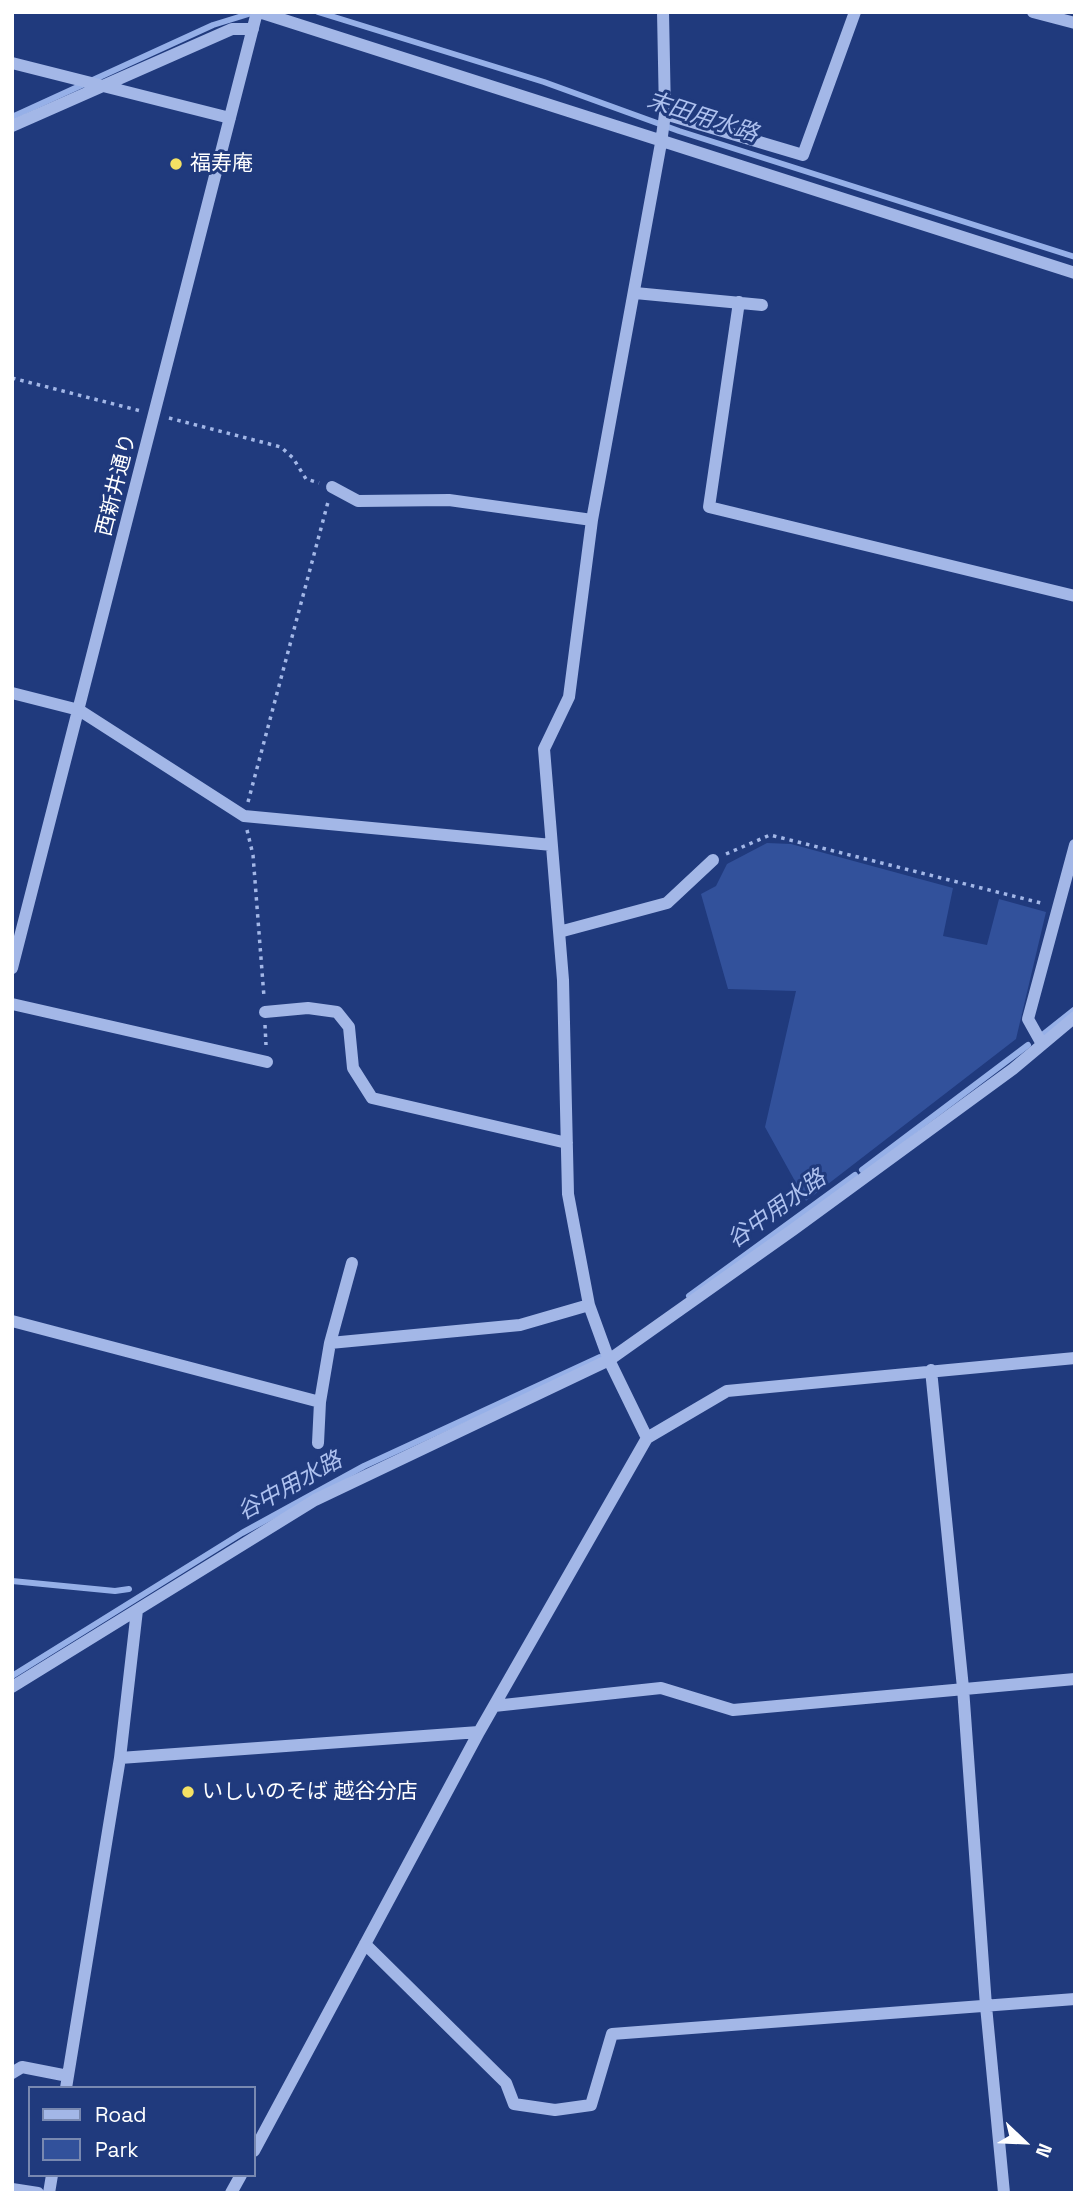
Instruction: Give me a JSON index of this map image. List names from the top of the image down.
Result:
{
  "streets": {
    "street": ["西新井通り"]
  },
  "water": ["末田用水路", "谷中用水路"],
  "places": ["福寿庵", "いしいのそば 越谷分店"],
  "legend": ["Road", "Park"],
  "north": "bottom right"
}
